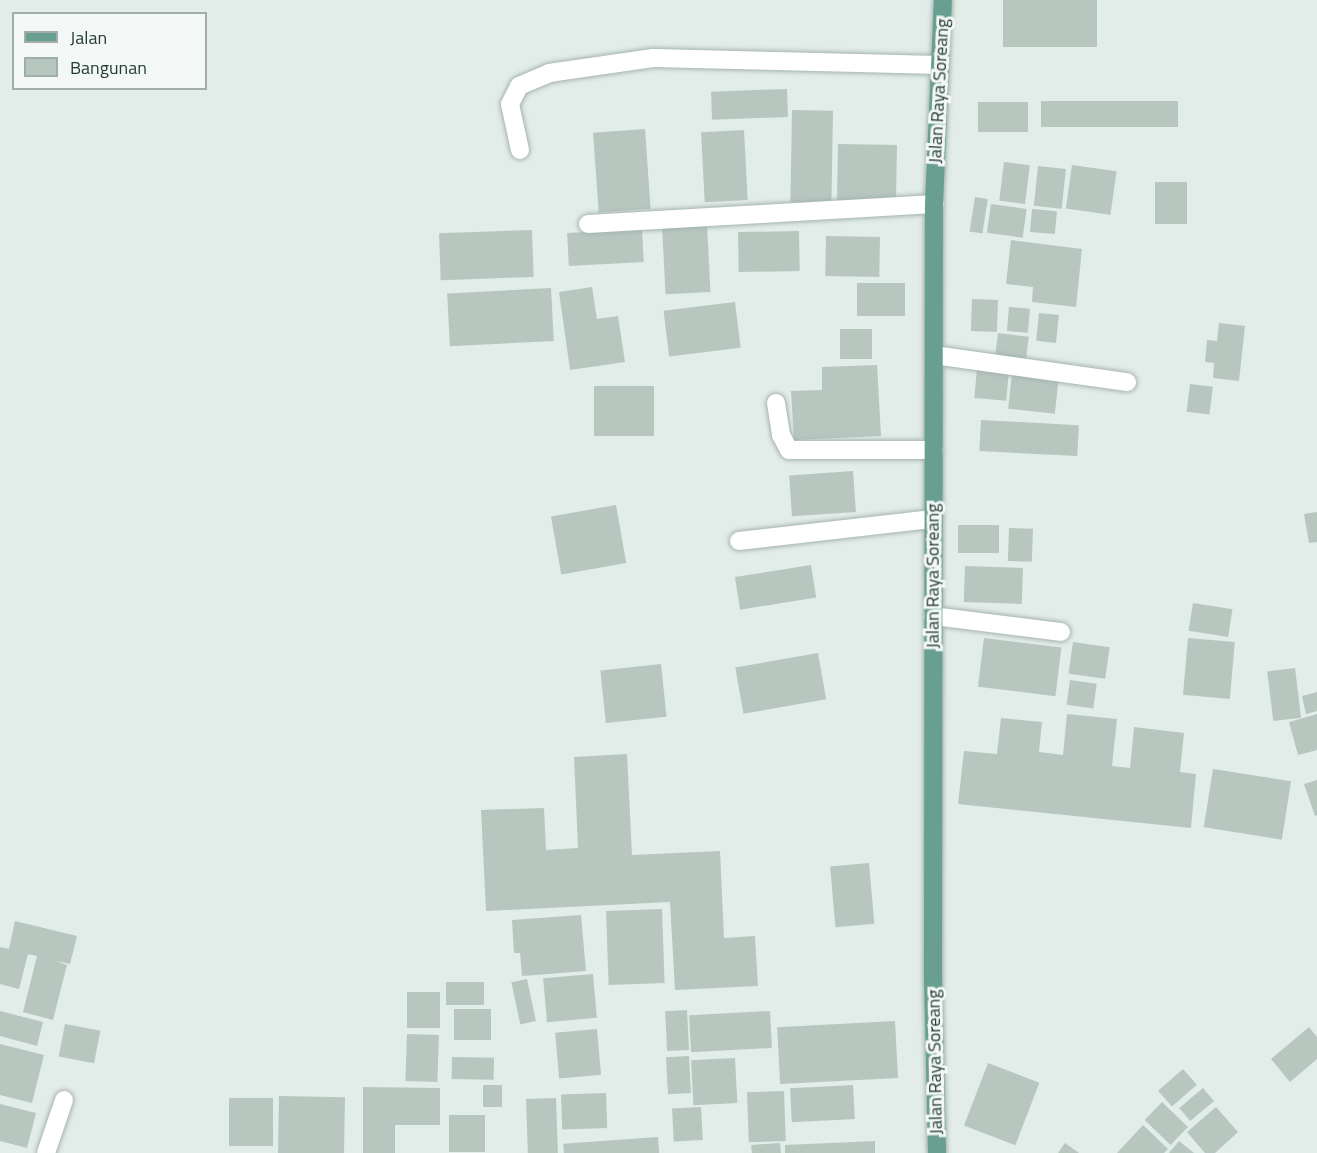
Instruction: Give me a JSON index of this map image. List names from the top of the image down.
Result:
{
  "streets": {
    "main road": ["Jalan Raya Soreang"]
  },
  "legend": ["Jalan", "Bangunan"]
}
